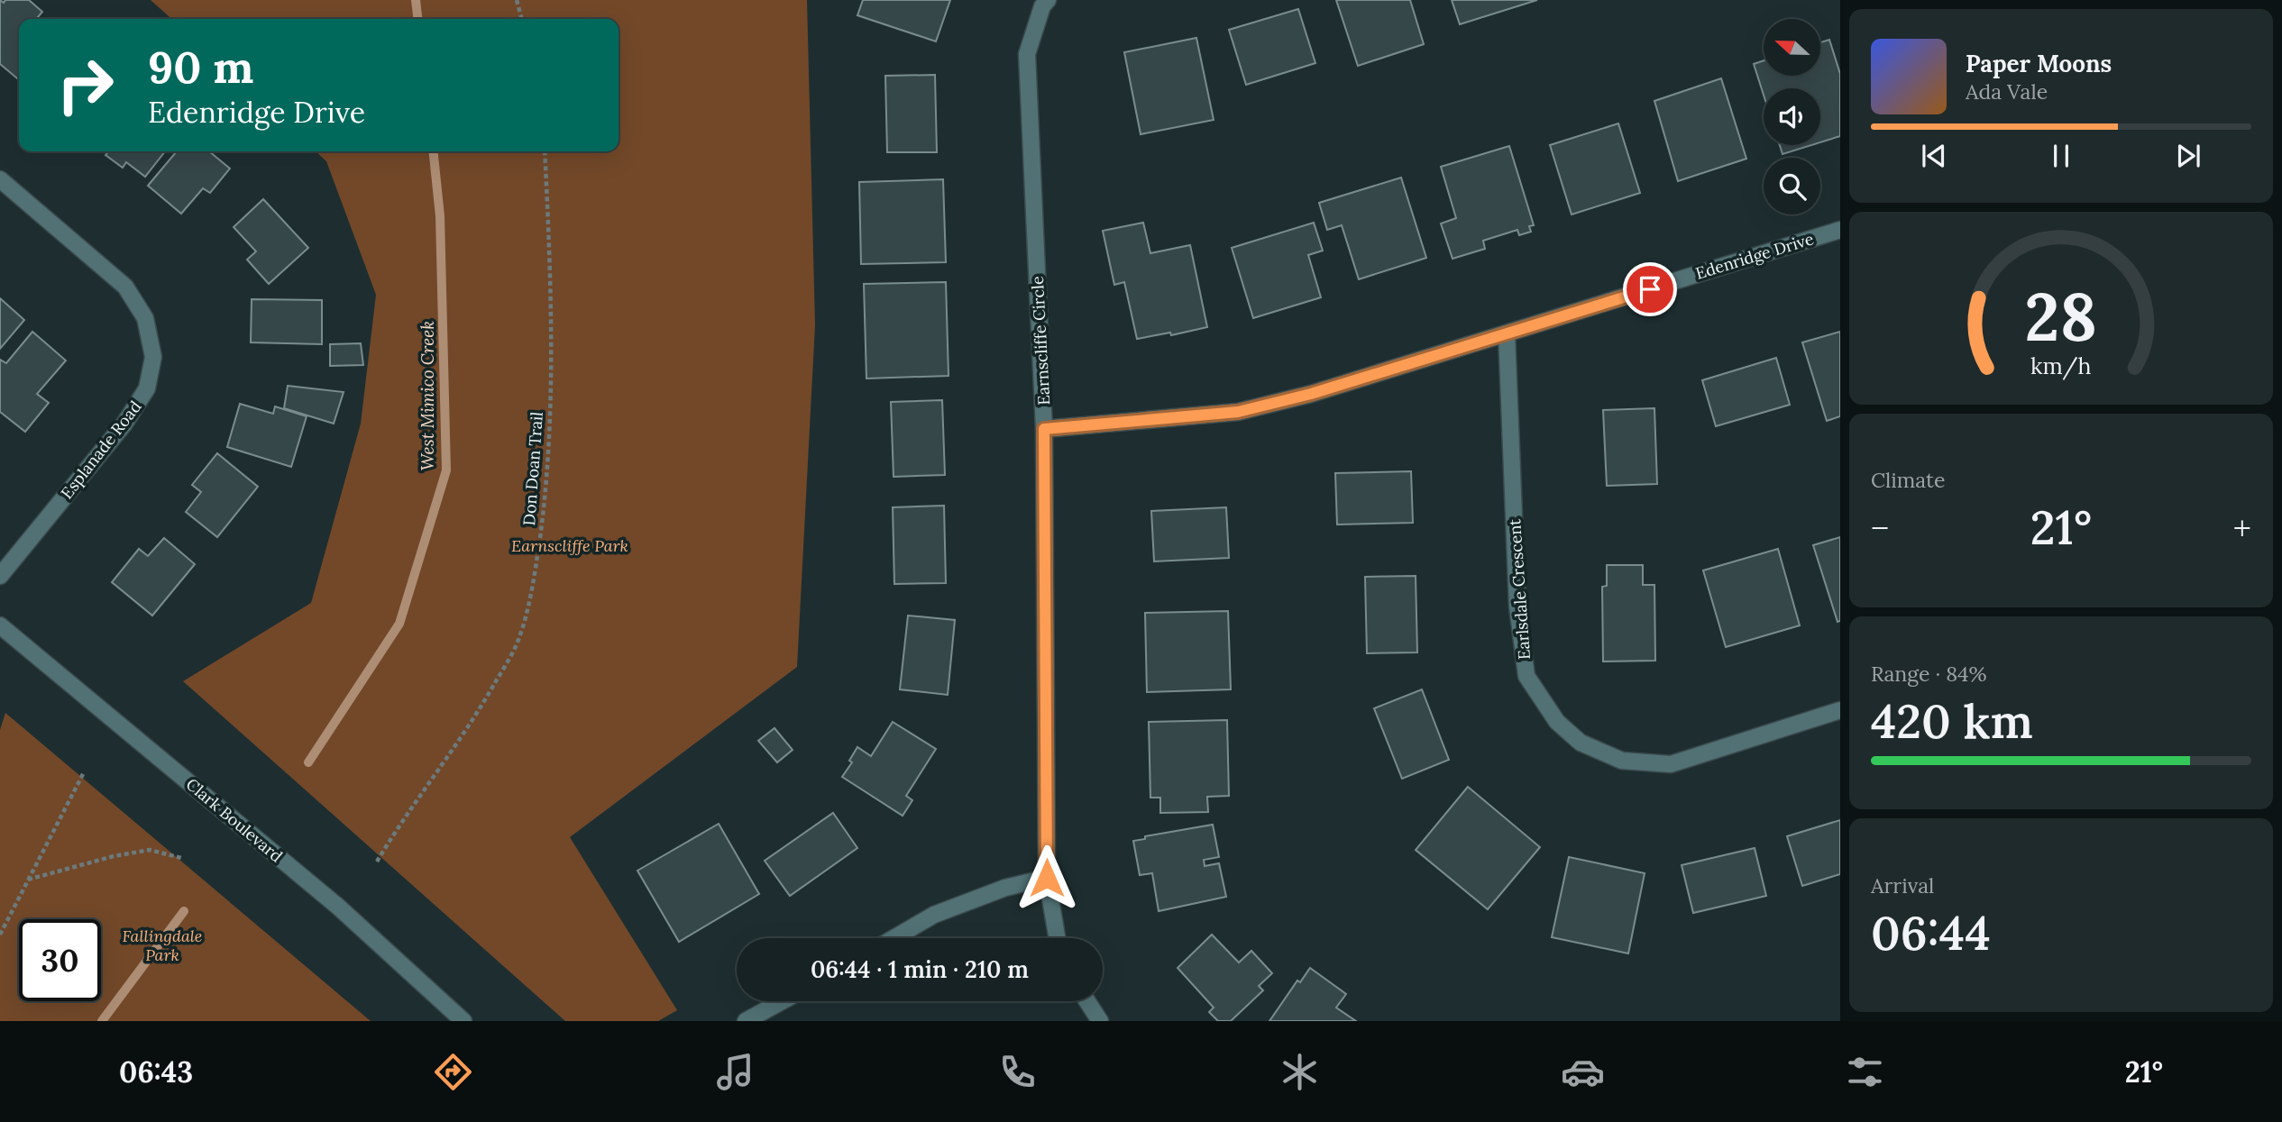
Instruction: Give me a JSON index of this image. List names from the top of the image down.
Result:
{
  "streets": {
    "street": [
      "Edenridge Drive",
      "Earnscliffe Circle",
      "Esplanade Road",
      "Earlsdale Crescent",
      "Clark Boulevard"
    ],
    "path": ["Don Doan Trail"]
  },
  "crossings": [
    ["Edenridge Drive", "Earnscliffe Circle"],
    ["Edenridge Drive", "Earlsdale Crescent"]
  ],
  "water": ["West Mimico Creek"],
  "parks": ["Earnscliffe Park", "Fallingdale Park"],
  "north": "left",
  "page": {
    "turn": ["90 m", "Edenridge Drive"],
    "song": ["Paper Moons", "Ada Vale"],
    "tile": [
      "Climate",
      ["Range · 84%", "420 km"],
      ["Arrival", "06:44"]
    ],
    "heat": ["−", "21°", "+"],
    "limit": "30",
    "trip": "06:44 · 1 min · 210 m",
    "tabs": ["06:43", "21°"],
    "gauge": ["28", "km/h"]
  }
}
